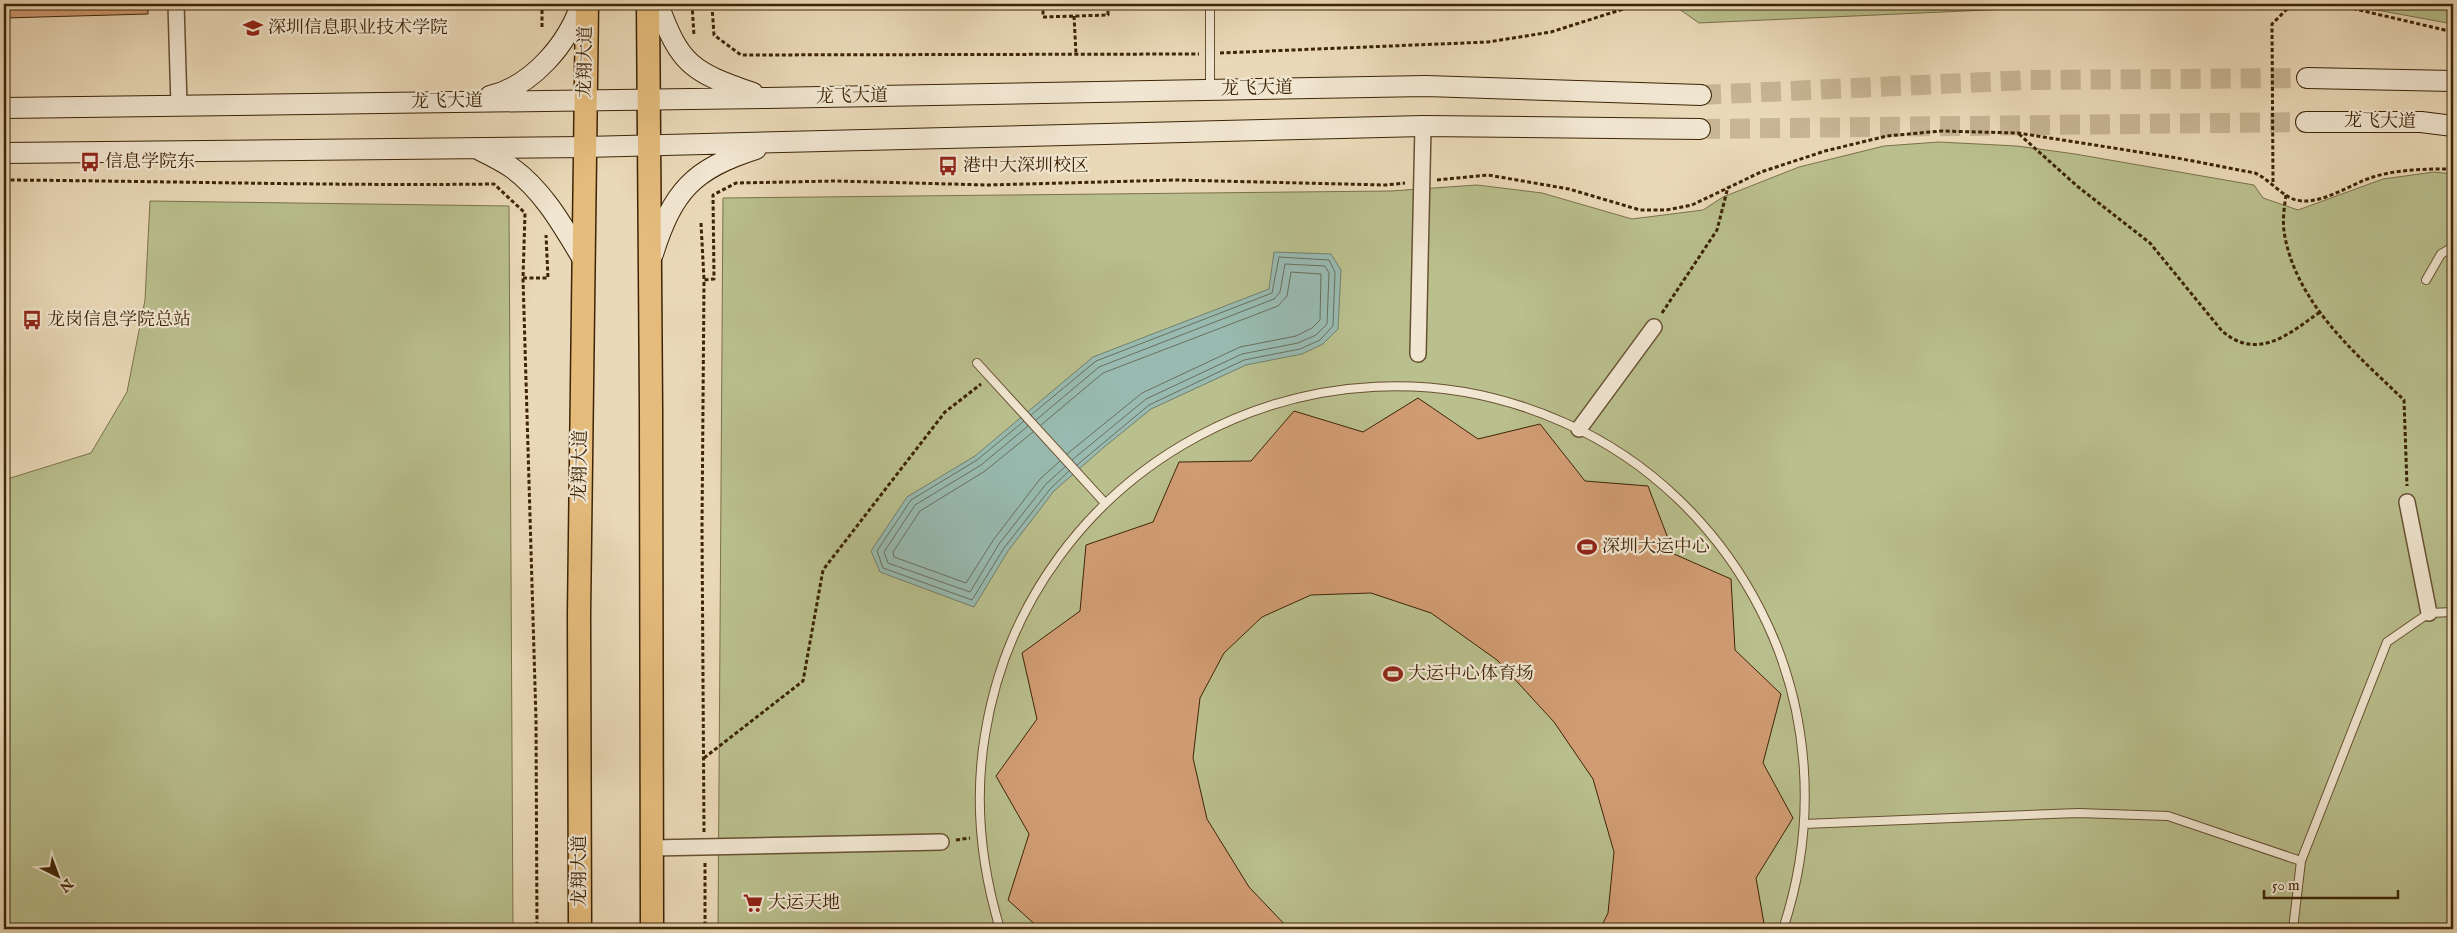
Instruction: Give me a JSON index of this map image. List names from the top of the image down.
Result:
{
  "streets": {
    "main road": ["龙翔大道", "龙飞大道"]
  },
  "crossings": [
    ["龙翔大道", "龙飞大道"]
  ],
  "places": {
    "school or university": ["深圳信息职业技术学院"],
    "bus stop": ["信息学院东", "港中大深圳校区", "龙岗信息学院总站"],
    "sports": ["深圳大运中心", "大运中心体育场"],
    "supermarket": ["大运天地"]
  },
  "scale_bar": "50 m",
  "north": "bottom right"
}
